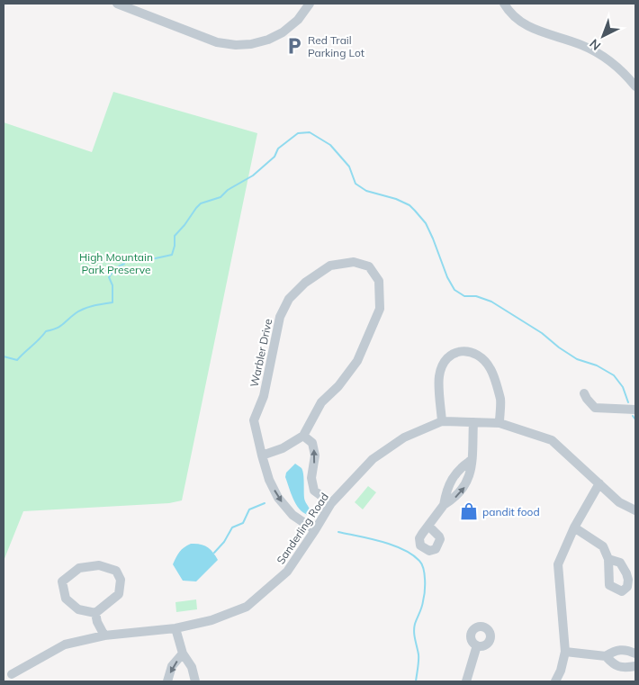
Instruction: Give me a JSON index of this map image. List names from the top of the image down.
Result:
{
  "streets": {
    "street": ["Warbler Drive", "Sanderling Road"]
  },
  "crossings": [
    ["Warbler Drive", "Sanderling Road"]
  ],
  "parks": ["High Mountain Park Preserve"],
  "places": {
    "parking": ["Red Trail Parking Lot"],
    "shop": ["pandit food"]
  },
  "north": "bottom left"
}
